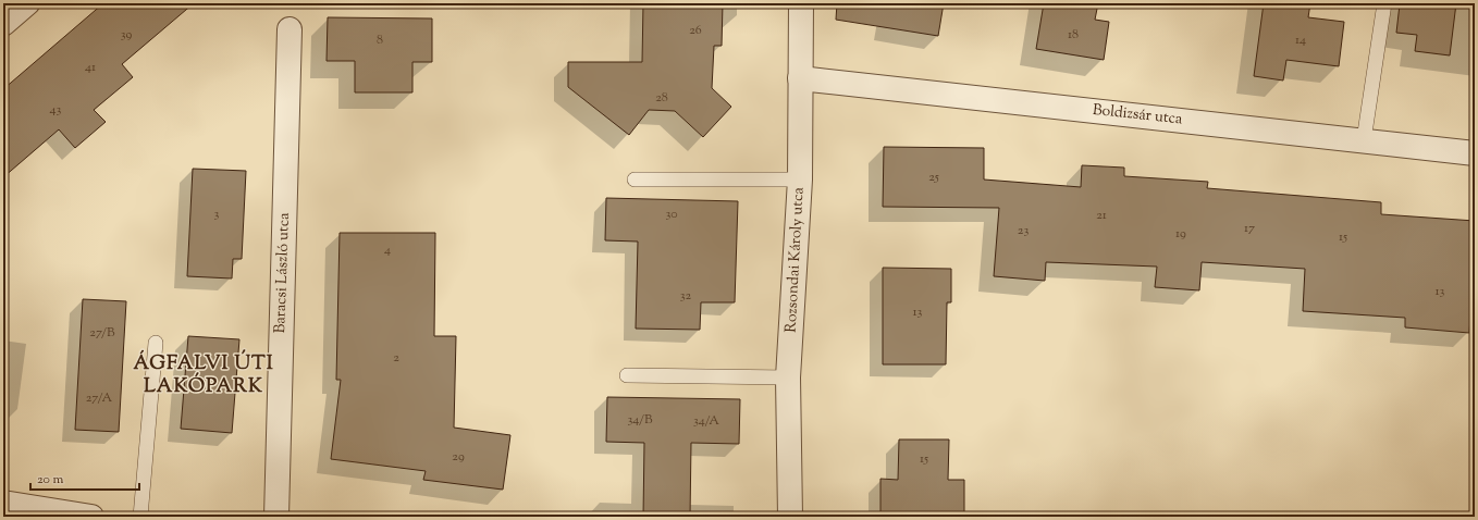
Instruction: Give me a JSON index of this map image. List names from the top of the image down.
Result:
{
  "streets": {
    "street": ["Boldizsár utca", "Rozsondai Károly utca", "Baracsi László utca"]
  },
  "crossings": [
    ["Boldizsár utca", "Rozsondai Károly utca"]
  ],
  "districts": ["ÁGFALVI ÚTI LAKÓPARK"],
  "house_numbers": [
    "26",
    "39",
    "18",
    "8",
    "14",
    "41",
    "28",
    "43",
    "25",
    "3",
    "30",
    "21",
    "17",
    "23",
    "19",
    "15",
    "4",
    "13",
    "32",
    "13",
    "27/B",
    "2",
    "27/A",
    "34/B",
    "34/A",
    "29",
    "15"
  ],
  "scale_bar": "20 m"
}
